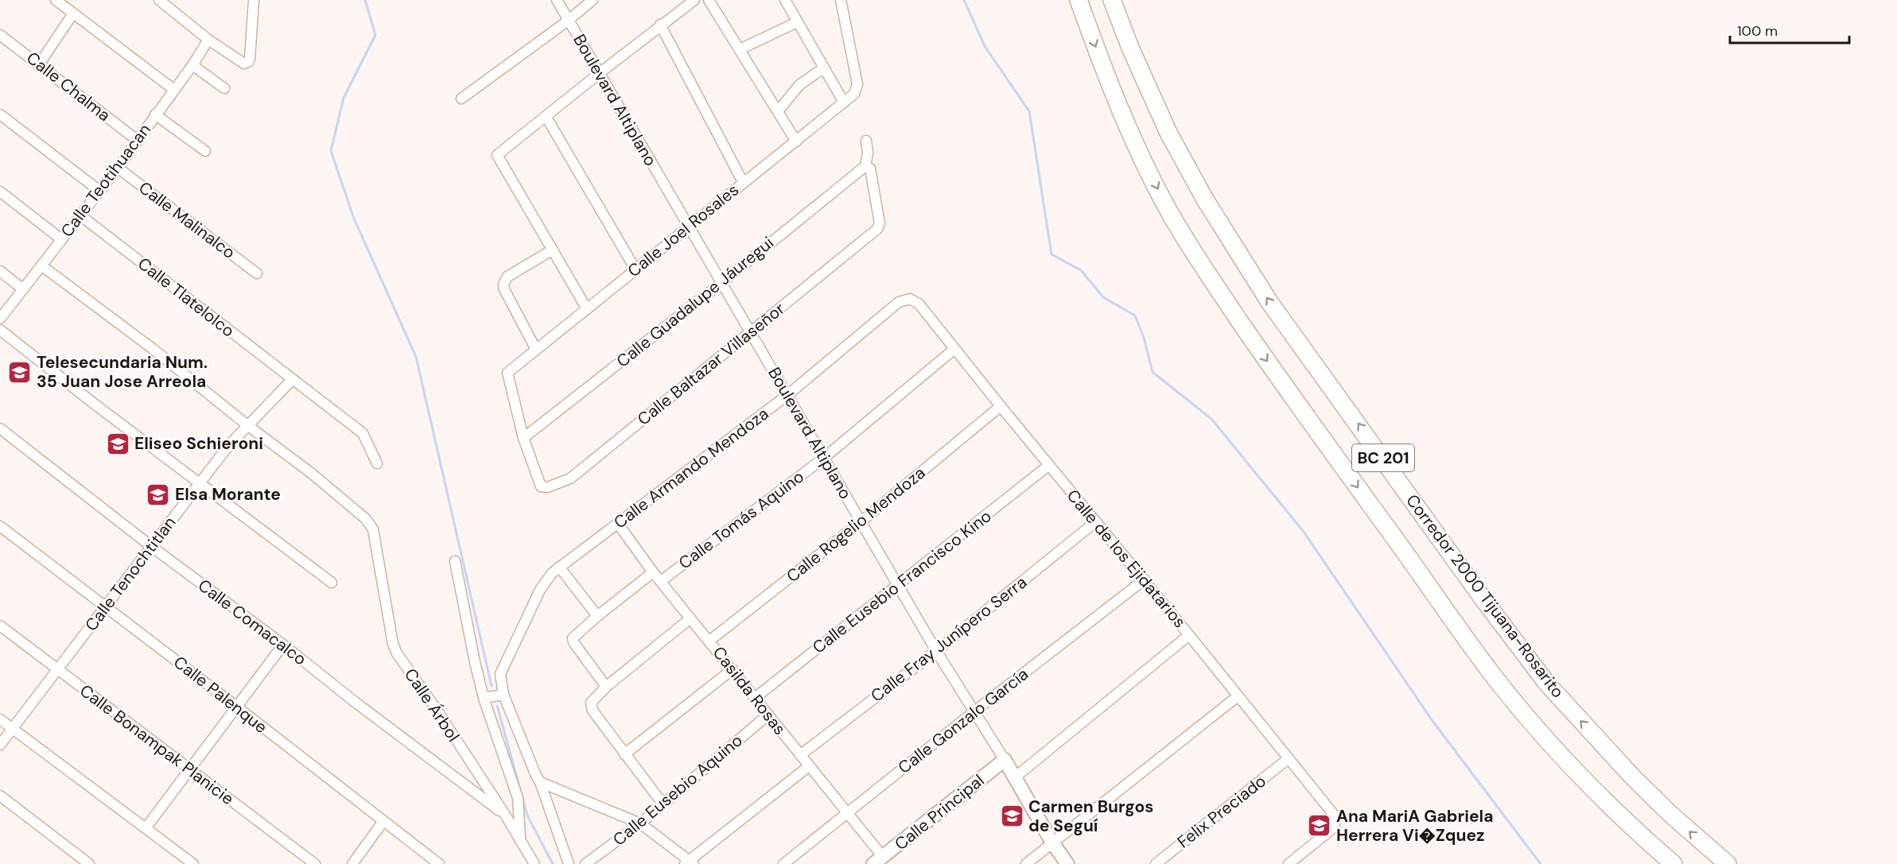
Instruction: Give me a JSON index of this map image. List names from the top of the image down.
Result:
{
  "streets": {
    "highway": ["BC 201", "Corredor 2000 Tijuana-Rosarito"],
    "street": [
      "Calle Chalma",
      "Boulevard Altiplano",
      "Calle Teotihuacan",
      "Calle Malinalco",
      "Calle Joel Rosales",
      "Calle Tlatelolco",
      "Calle Guadalupe Jáuregui",
      "Calle Baltazar Villaseñor",
      "Calle Armando Mendoza",
      "Calle Tomás Aquino",
      "Calle Rogelio Mendoza",
      "Calle de los Ejidatarios",
      "Calle Tenochtitlan",
      "Calle Eusebio Francisco Kino",
      "Calle Comacalco",
      "Calle Fray Junípero Serra",
      "Casilda Rosas",
      "Calle Palenque",
      "Calle Árbol",
      "Calle Gonzalo García",
      "Calle Bonampak Planicie",
      "Calle Eusebio Aquino",
      "Felix Preciado",
      "Calle Principal"
    ]
  },
  "crossings": [
    ["Calle Chalma", "Calle Teotihuacan"],
    ["Boulevard Altiplano", "Calle Joel Rosales"],
    ["Boulevard Altiplano", "Calle Guadalupe Jáuregui"],
    ["Boulevard Altiplano", "Calle Baltazar Villaseñor"],
    ["Boulevard Altiplano", "Calle Armando Mendoza"],
    ["Boulevard Altiplano", "Calle Tomás Aquino"],
    ["Boulevard Altiplano", "Calle Rogelio Mendoza"],
    ["Boulevard Altiplano", "Calle Eusebio Francisco Kino"],
    ["Boulevard Altiplano", "Calle Fray Junípero Serra"],
    ["Boulevard Altiplano", "Calle Gonzalo García"],
    ["Boulevard Altiplano", "Calle Principal"],
    ["Calle Teotihuacan", "Calle Malinalco"],
    ["Calle Teotihuacan", "Calle Tlatelolco"],
    ["Calle Joel Rosales", "Calle Guadalupe Jáuregui"],
    ["Calle Joel Rosales", "Calle Baltazar Villaseñor"],
    ["Calle Tlatelolco", "Calle Tenochtitlan"],
    ["Calle Guadalupe Jáuregui", "Calle Baltazar Villaseñor"],
    ["Calle Armando Mendoza", "Calle de los Ejidatarios"],
    ["Calle Armando Mendoza", "Casilda Rosas"],
    ["Calle Tomás Aquino", "Calle de los Ejidatarios"],
    ["Calle Tomás Aquino", "Casilda Rosas"],
    ["Calle Rogelio Mendoza", "Calle de los Ejidatarios"],
    ["Calle Rogelio Mendoza", "Casilda Rosas"],
    ["Calle de los Ejidatarios", "Calle Eusebio Francisco Kino"],
    ["Calle de los Ejidatarios", "Calle Fray Junípero Serra"],
    ["Calle de los Ejidatarios", "Calle Gonzalo García"],
    ["Calle de los Ejidatarios", "Felix Preciado"],
    ["Calle Tenochtitlan", "Calle Comacalco"],
    ["Calle Tenochtitlan", "Calle Palenque"],
    ["Calle Tenochtitlan", "Calle Árbol"],
    ["Calle Tenochtitlan", "Calle Bonampak Planicie"],
    ["Calle Eusebio Francisco Kino", "Casilda Rosas"],
    ["Calle Comacalco", "Calle Árbol"],
    ["Calle Fray Junípero Serra", "Casilda Rosas"],
    ["Casilda Rosas", "Calle Gonzalo García"],
    ["Casilda Rosas", "Calle Eusebio Aquino"],
    ["Casilda Rosas", "Calle Principal"]
  ],
  "places": {
    "school or university": [
      "Telesecundaria Num. 35 Juan Jose Arreola",
      "Eliseo Schieroni",
      "Elsa Morante",
      "Carmen Burgos de Seguí",
      "Ana MariA Gabriela Herrera Vi�Zquez"
    ]
  },
  "scale_bar": "100 m"
}
